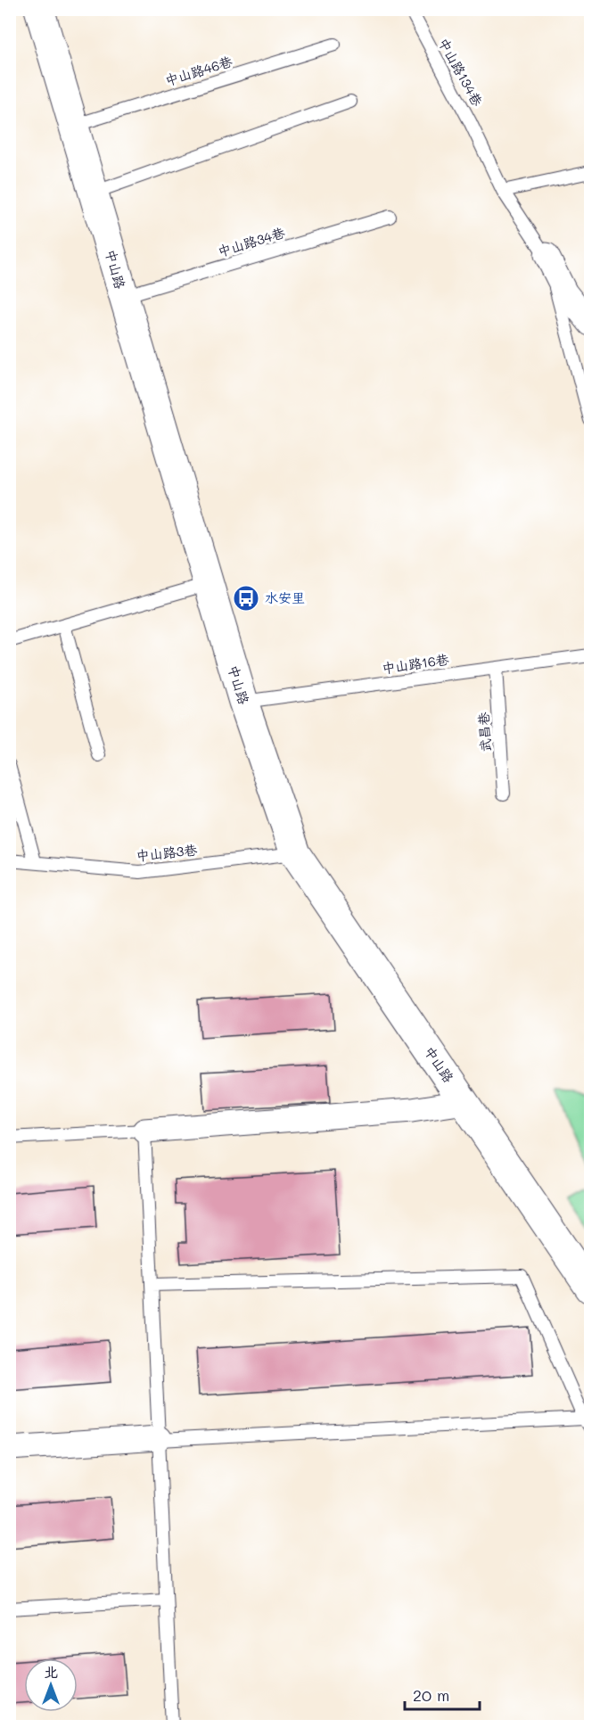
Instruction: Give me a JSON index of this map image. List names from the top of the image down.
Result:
{
  "streets": {
    "street": ["中山路"],
    "lane": [
      "中山路46巷",
      "中山路134巷",
      "中山路34巷",
      "中山路16巷",
      "武昌巷",
      "中山路3巷"
    ]
  },
  "crossings": [
    ["中山路46巷", "中山路"],
    ["中山路34巷", "中山路"],
    ["中山路", "中山路16巷"],
    ["中山路", "中山路3巷"],
    ["中山路16巷", "武昌巷"]
  ],
  "places": {
    "bus stop": ["水安里"]
  },
  "scale_bar": "20 m",
  "north": "top"
}
